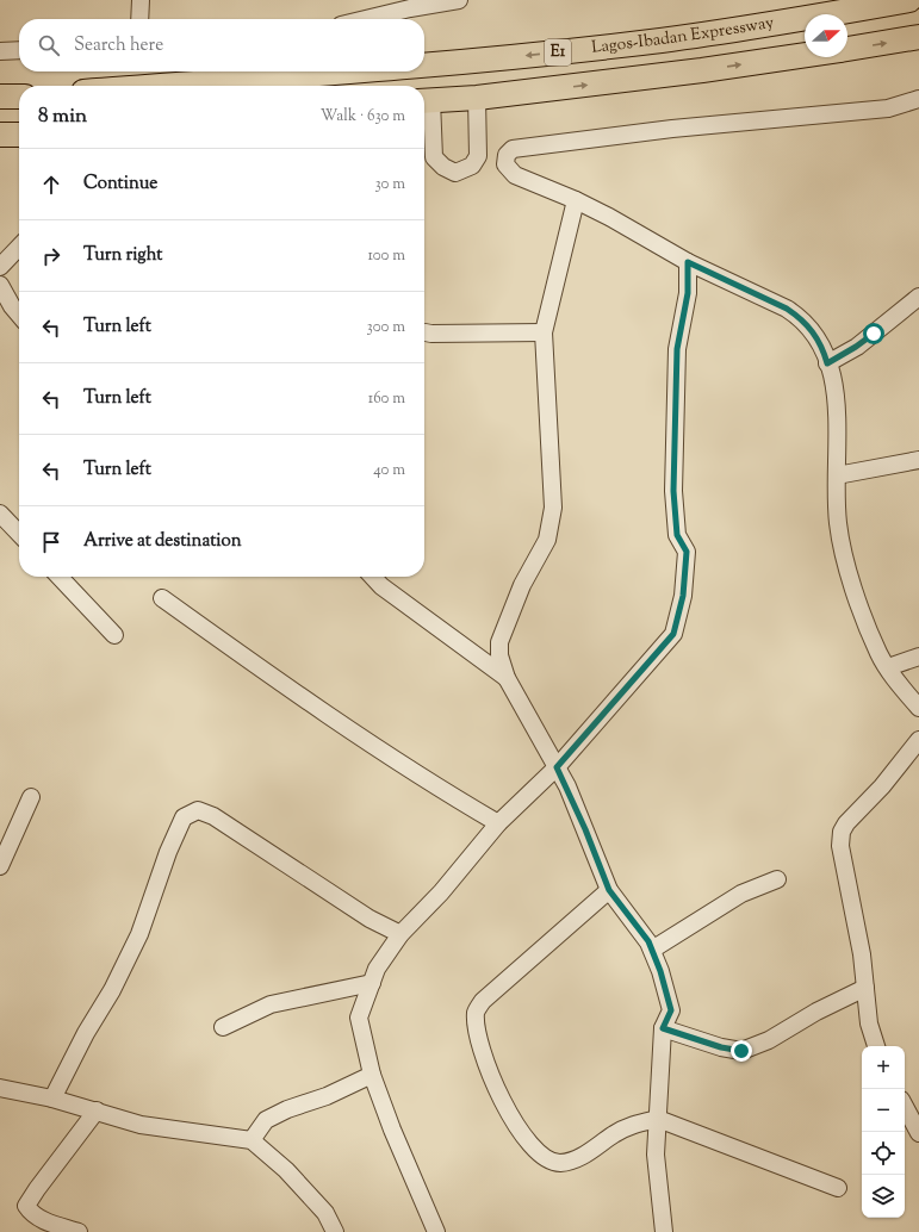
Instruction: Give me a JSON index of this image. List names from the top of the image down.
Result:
{
  "streets": {
    "highway": ["Lagos-Ibadan Expressway", "E1"]
  },
  "north": "right",
  "page": {
    "search": "Search here",
    "heading": ["8 min", "Walk · 630 m"],
    "list": [
      ["Continue", "30 m"],
      ["Turn right", "100 m"],
      ["Turn left", "300 m"],
      ["Turn left", "160 m"],
      ["Turn left", "40 m"],
      "Arrive at destination"
    ],
    "map_buttons": ["+", "−"]
  }
}
